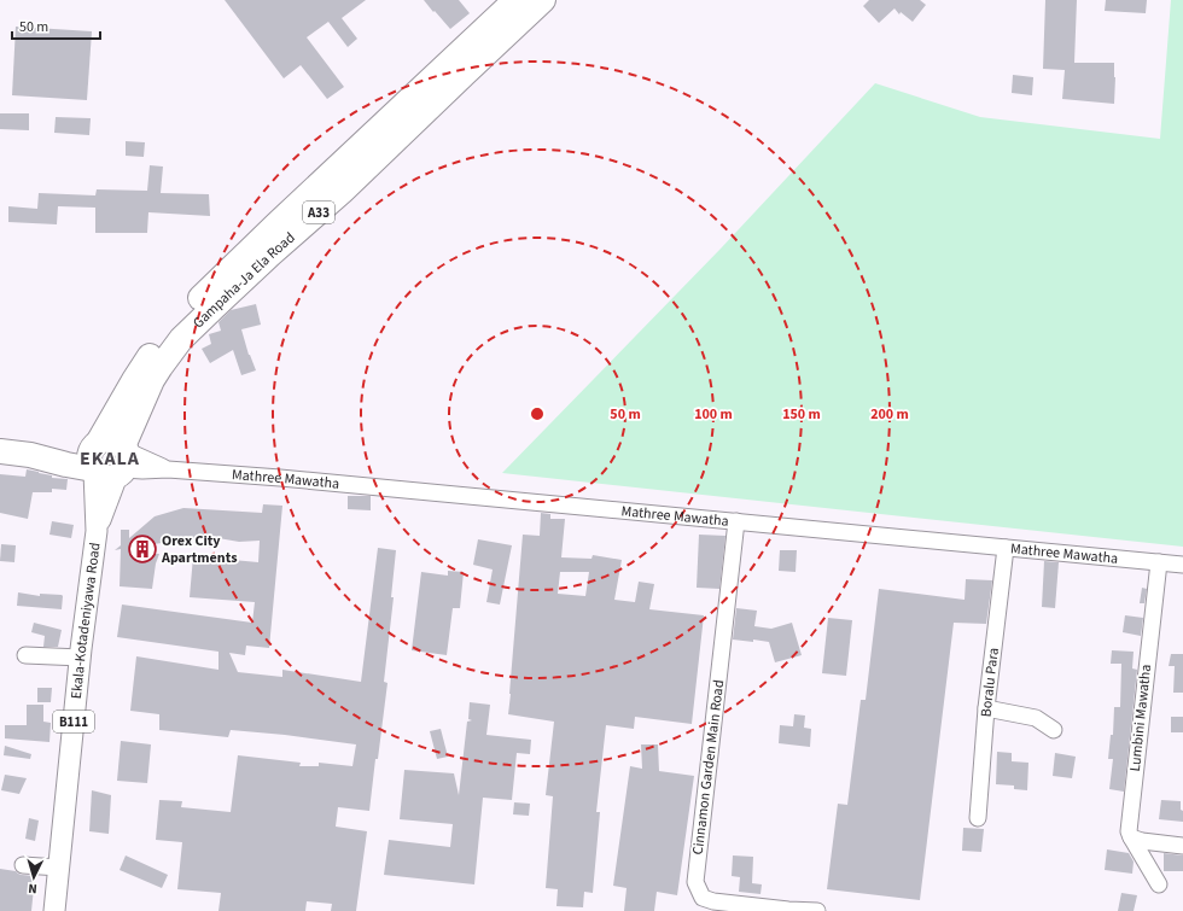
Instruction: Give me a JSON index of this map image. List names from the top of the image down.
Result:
{
  "streets": {
    "highway": ["A33", "Gampaha-Ja Ela Road"],
    "main road": ["Ekala-Kotadeniyawa Road", "B111"],
    "street": [
      "Mathree Mawatha",
      "Boralu Para",
      "Lumbini Mawatha",
      "Cinnamon Garden Main Road"
    ]
  },
  "crossings": [
    ["Gampaha-Ja Ela Road", "Mathree Mawatha"],
    ["Gampaha-Ja Ela Road", "Ekala-Kotadeniyawa Road"],
    ["Mathree Mawatha", "Ekala-Kotadeniyawa Road"],
    ["Mathree Mawatha", "Boralu Para"],
    ["Mathree Mawatha", "Lumbini Mawatha"],
    ["Mathree Mawatha", "Cinnamon Garden Main Road"]
  ],
  "districts": ["EKALA"],
  "places": {
    "building": ["Orex City Apartments"]
  },
  "scale_bar": "50 m",
  "north": "bottom",
  "rings": [
    "50 m",
    "100 m",
    "150 m",
    "200 m"
  ]
}
